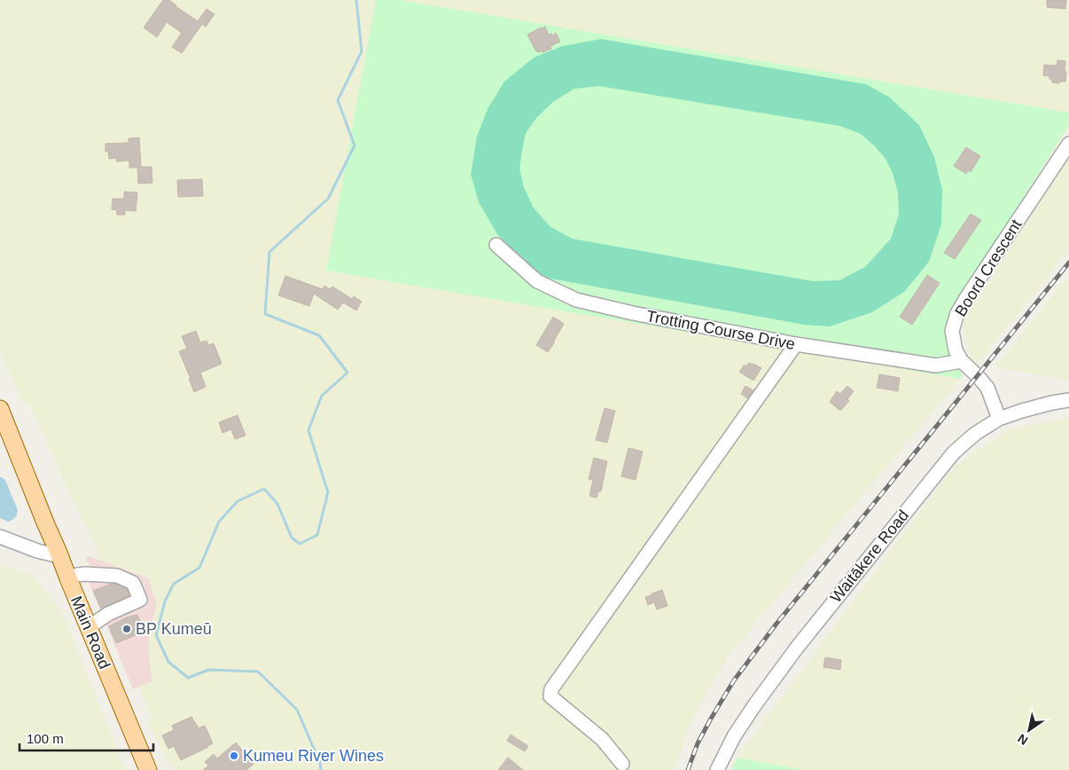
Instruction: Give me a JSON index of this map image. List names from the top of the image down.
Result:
{
  "streets": {
    "main road": ["Main Road"],
    "street": ["Boord Crescent", "Trotting Course Drive", "Waitākere Road"]
  },
  "crossings": [
    ["Boord Crescent", "Trotting Course Drive"],
    ["Boord Crescent", "Waitākere Road"]
  ],
  "places": ["BP Kumeū", "Kumeu River Wines"],
  "scale_bar": "100 m",
  "north": "bottom left"
}
